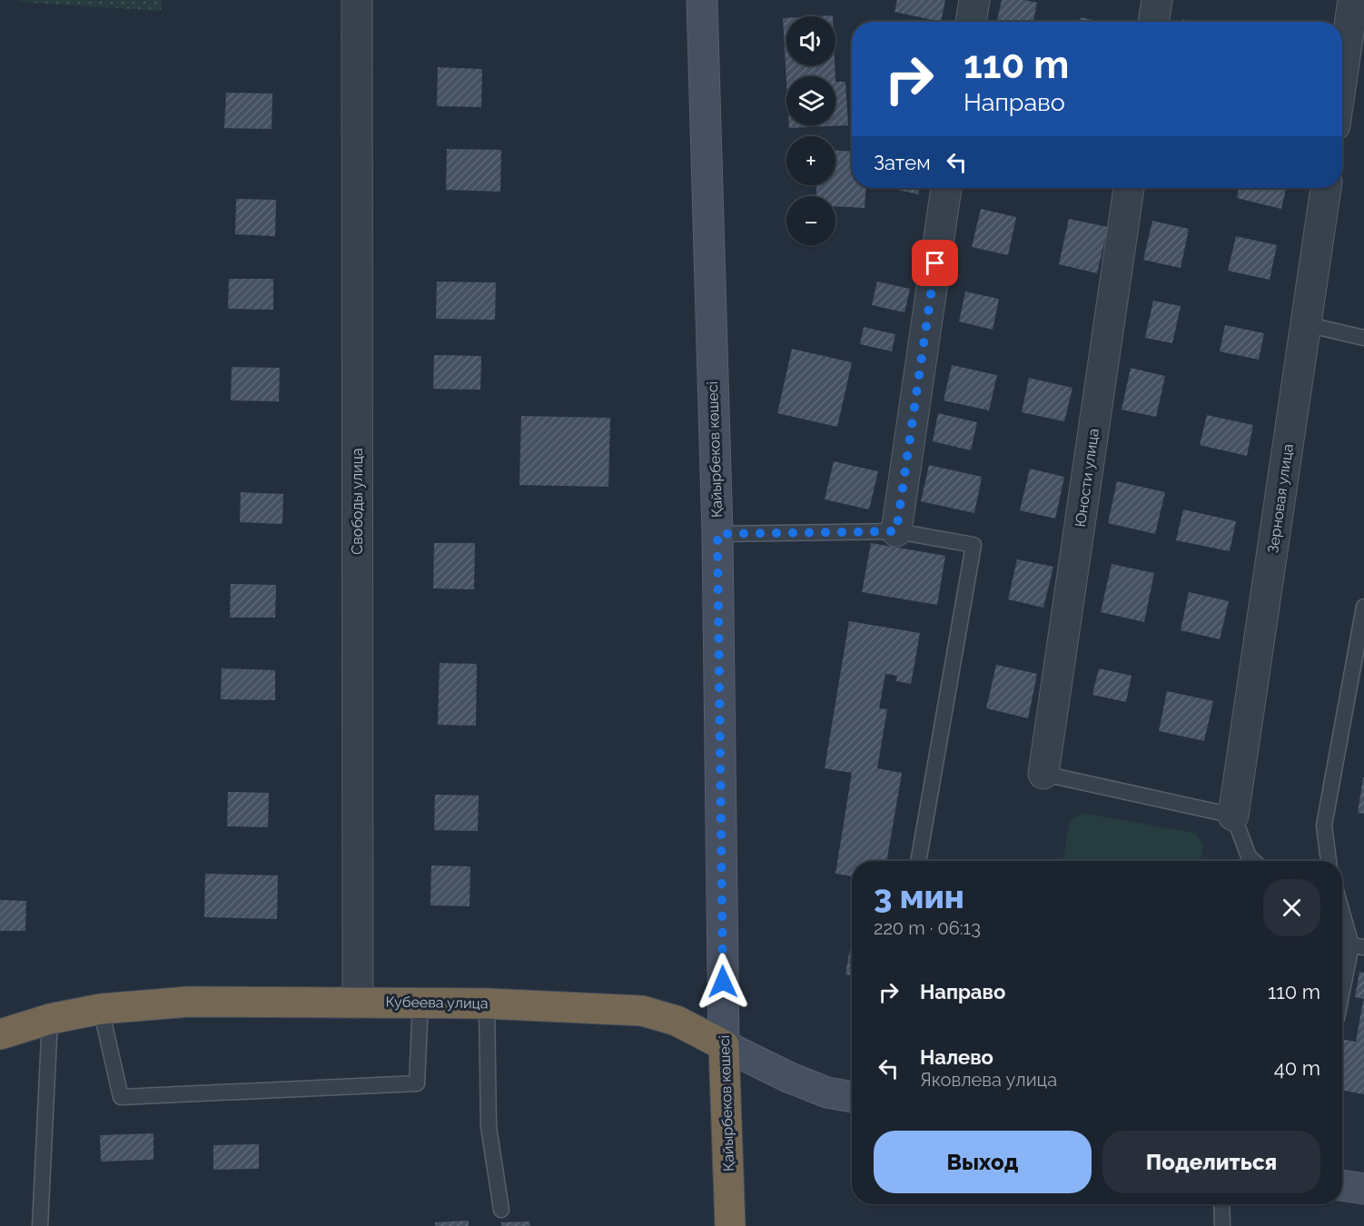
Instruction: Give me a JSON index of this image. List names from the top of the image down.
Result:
{
  "streets": {
    "highway": ["Қайырбеков көшесі", "Кубеева улица"],
    "street": ["Юности улица", "Зерновая улица", "Свободы улица"]
  },
  "crossings": [
    ["Қайырбеков көшесі", "Кубеева улица"],
    ["Свободы улица", "Кубеева улица"]
  ],
  "page": {
    "map_buttons": ["+", "−"],
    "turn": ["110 m", "Направо"],
    "then": "Затем",
    "heading": ["3 мин", "220 m · 06:13"],
    "list": [
      {
        "name": "Направо",
        "value": "110 m"
      },
      {
        "name": "Налево",
        "note": "Яковлева улица",
        "value": "40 m"
      }
    ],
    "buttons": ["Выход", "Поделиться"]
  }
}
